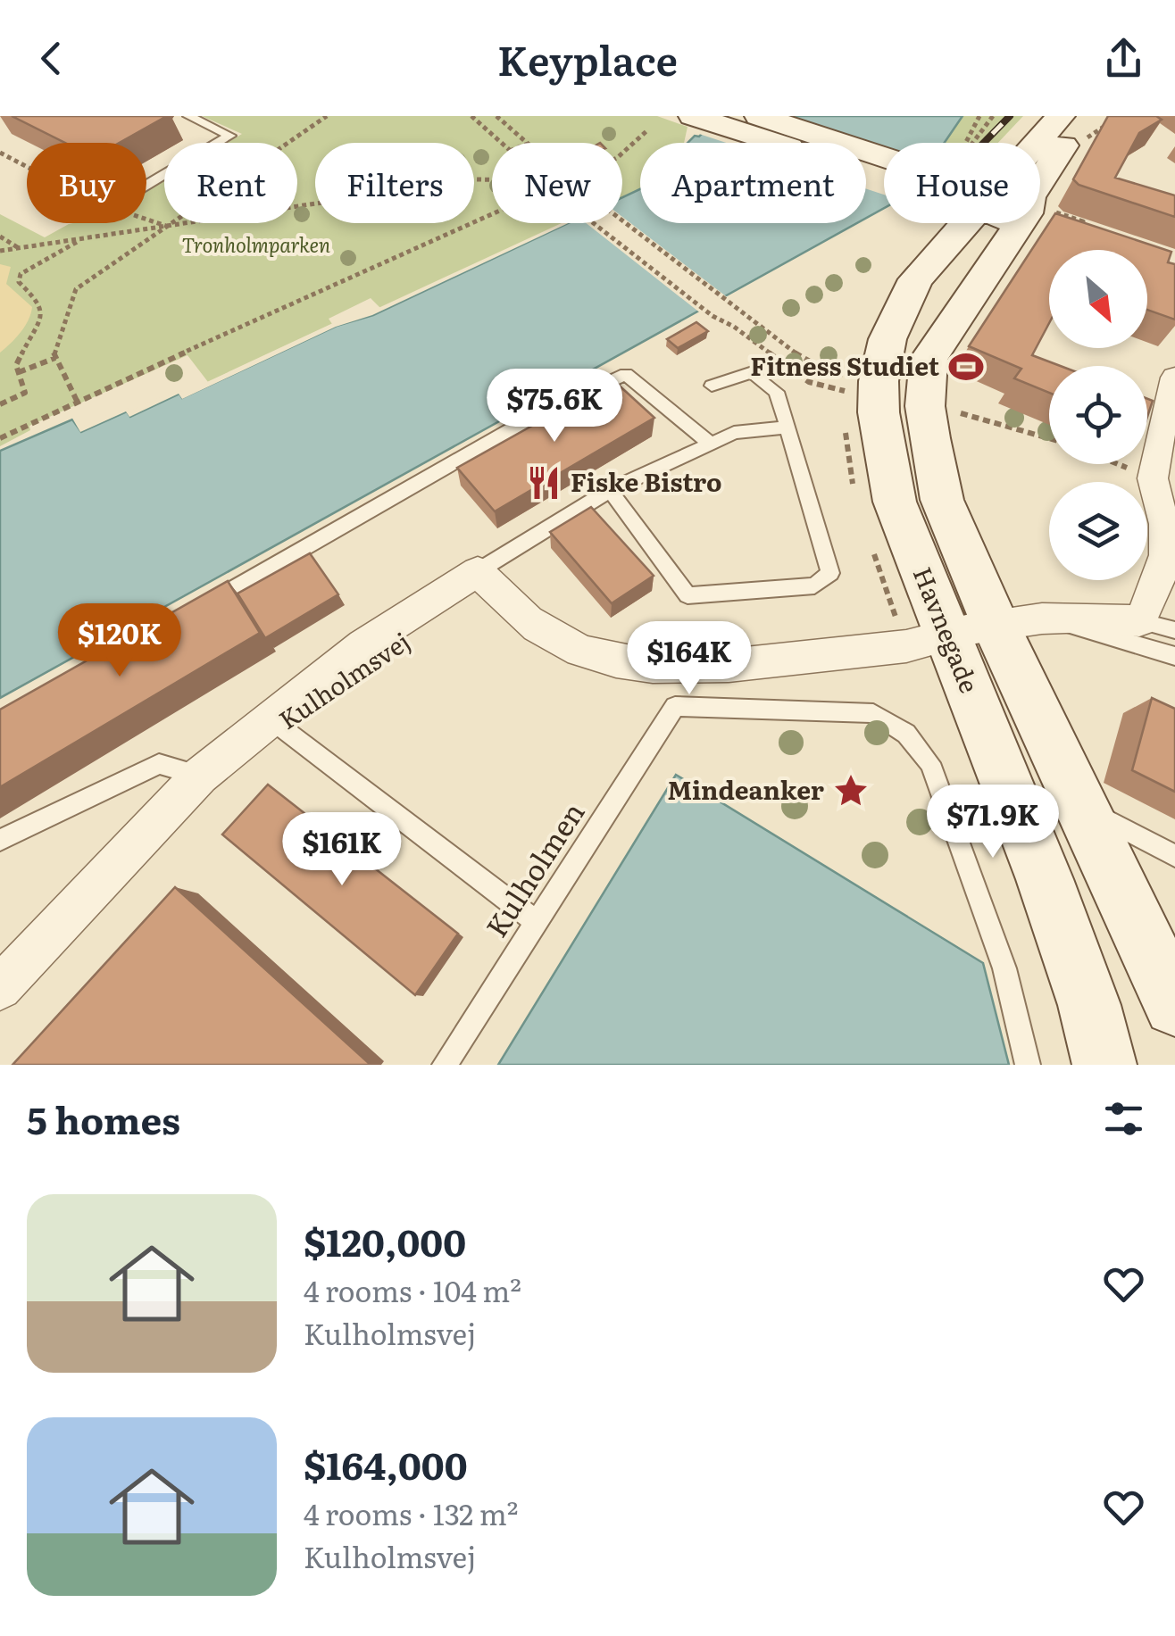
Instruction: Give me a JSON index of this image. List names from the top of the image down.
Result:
{
  "streets": {
    "main road": ["Havnegade"],
    "street": ["Kulholmsvej"],
    "lane": ["Kulholmen"]
  },
  "parks": ["Tronholmparken"],
  "places": {
    "sports": ["Fitness Studiet"],
    "restaurant": ["Fiske Bistro"],
    "place": ["Mindeanker"]
  },
  "north": "bottom right",
  "page": {
    "header": "Keyplace",
    "chip": [
      "Buy",
      "Rent",
      "Filters",
      "New",
      "Apartment",
      "House"
    ],
    "price": [
      "$75.6K",
      "$120K",
      "$164K",
      "$71.9K",
      "$161K"
    ],
    "heading": "5 homes",
    "list": [
      {
        "name": "$120,000",
        "note": "4 rooms · 104 m² · Kulholmsvej"
      },
      {
        "name": "$164,000",
        "note": "4 rooms · 132 m² · Kulholmsvej"
      }
    ]
  }
}
